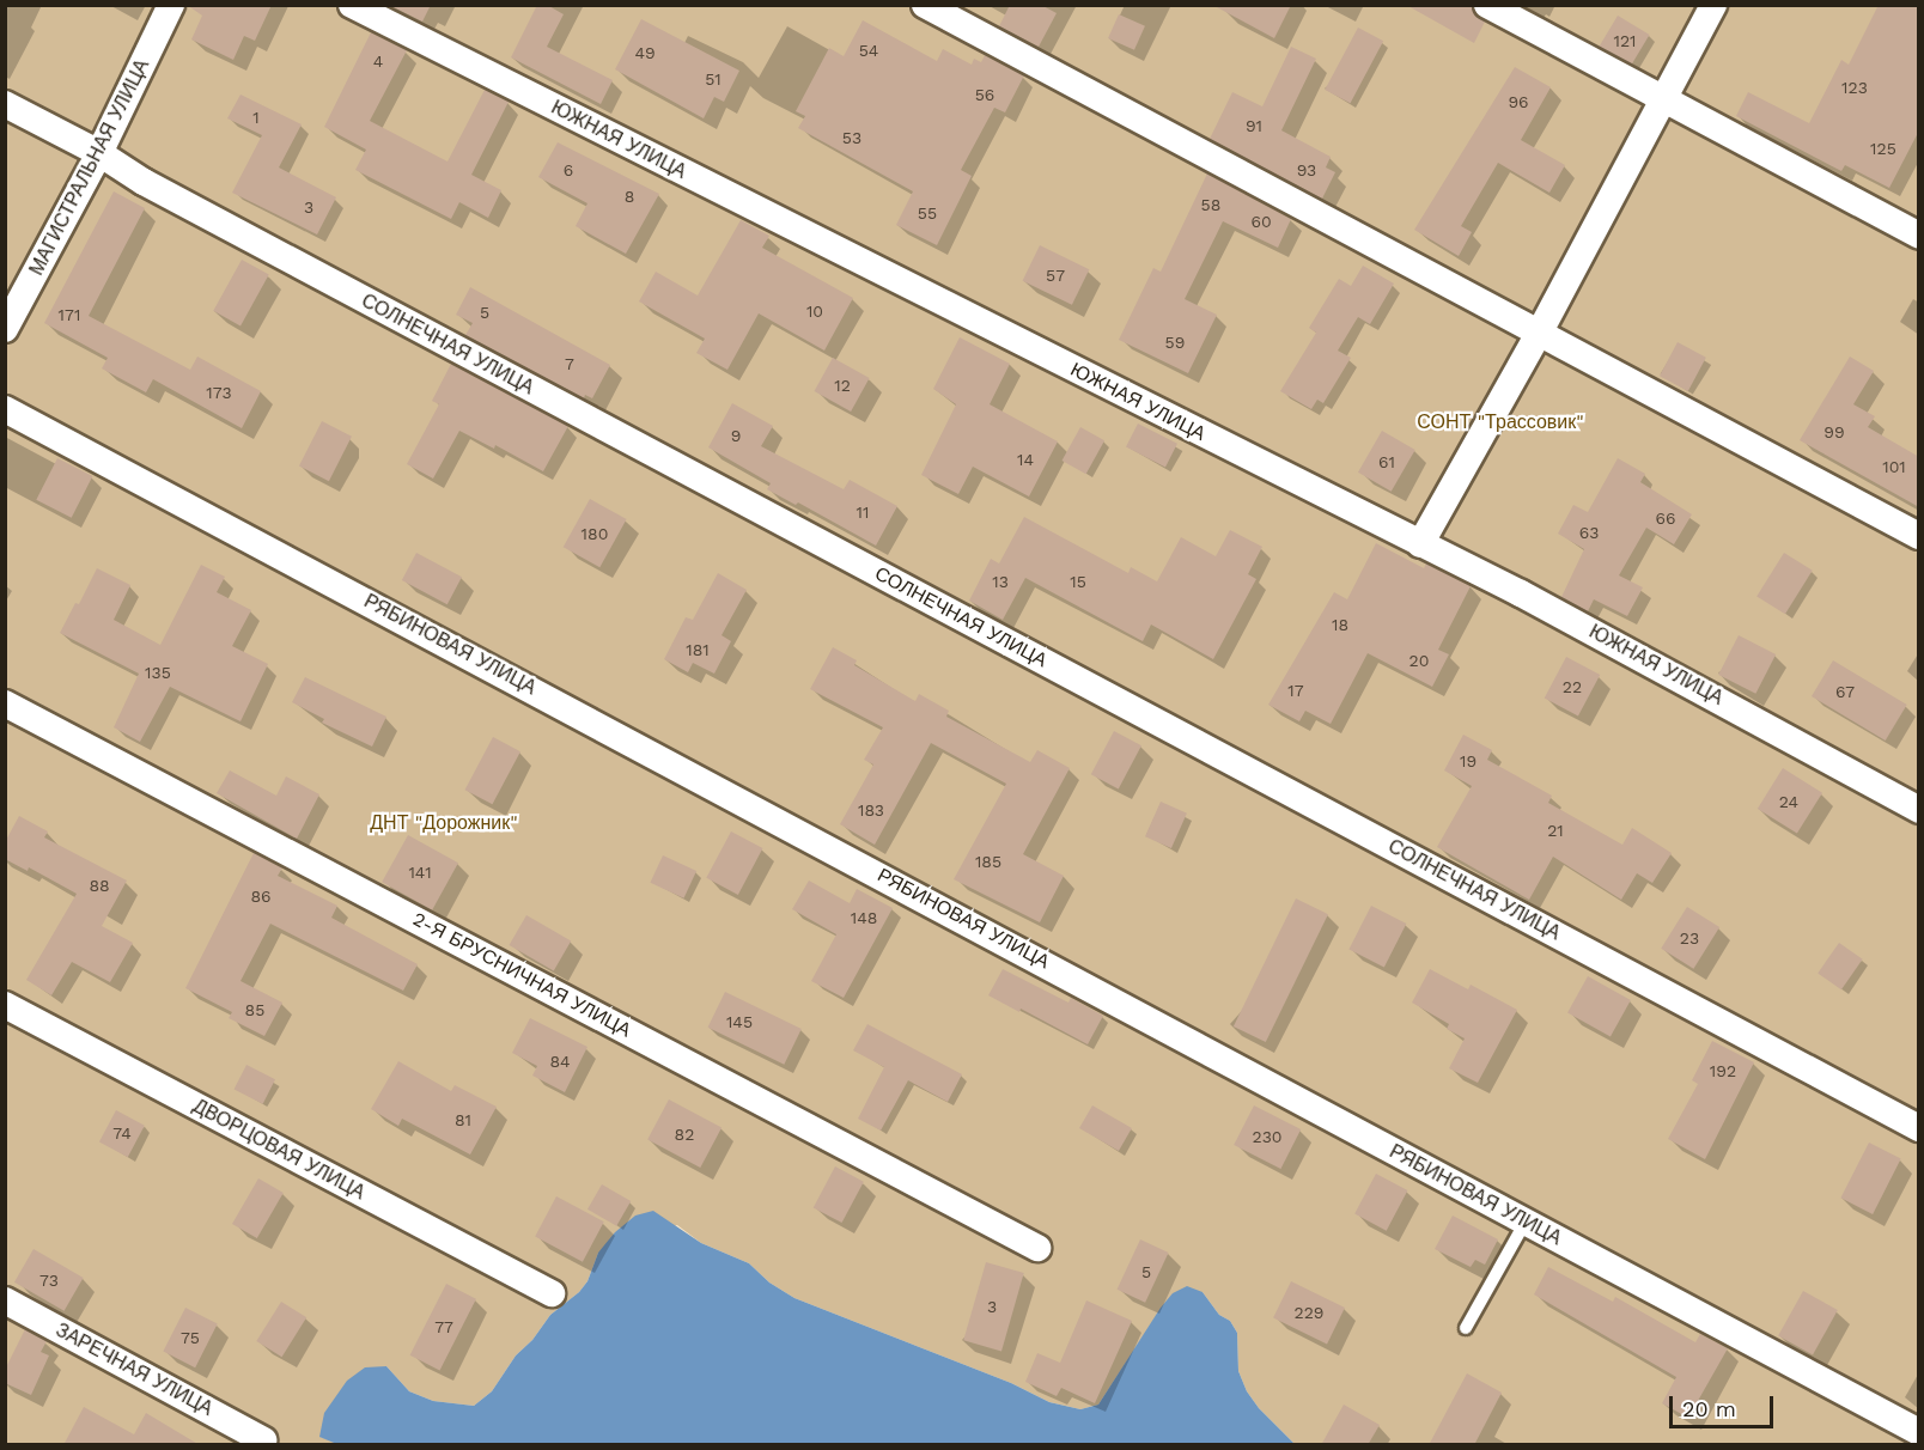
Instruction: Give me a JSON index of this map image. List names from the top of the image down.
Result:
{
  "streets": {
    "street": [
      "ЮЖНАЯ УЛИЦА",
      "МАГИСТРАЛЬНАЯ УЛИЦА",
      "СОЛНЕЧНАЯ УЛИЦА",
      "РЯБИНОВАЯ УЛИЦА",
      "2-Я БРУСНИЧНАЯ УЛИЦА",
      "ДВОРЦОВАЯ УЛИЦА",
      "ЗАРЕЧНАЯ УЛИЦА"
    ]
  },
  "crossings": [
    ["МАГИСТРАЛЬНАЯ УЛИЦА", "СОЛНЕЧНАЯ УЛИЦА"]
  ],
  "parks": ["СОНТ \"Трассовик\"", "ДНТ \"Дорожник\""],
  "house_numbers": [
    "121",
    "54",
    "49",
    "4",
    "51",
    "123",
    "56",
    "96",
    "1",
    "91",
    "53",
    "125",
    "6",
    "93",
    "8",
    "58",
    "3",
    "55",
    "60",
    "57",
    "10",
    "5",
    "171",
    "59",
    "7",
    "12",
    "173",
    "99",
    "9",
    "14",
    "61",
    "101",
    "11",
    "66",
    "63",
    "180",
    "13",
    "15",
    "18",
    "181",
    "20",
    "135",
    "22",
    "17",
    "67",
    "19",
    "24",
    "183",
    "21",
    "185",
    "141",
    "88",
    "86",
    "148",
    "23",
    "85",
    "145",
    "84",
    "192",
    "81",
    "74",
    "82",
    "230",
    "5",
    "73",
    "3",
    "229",
    "77",
    "75"
  ],
  "scale_bar": "20 m"
}
